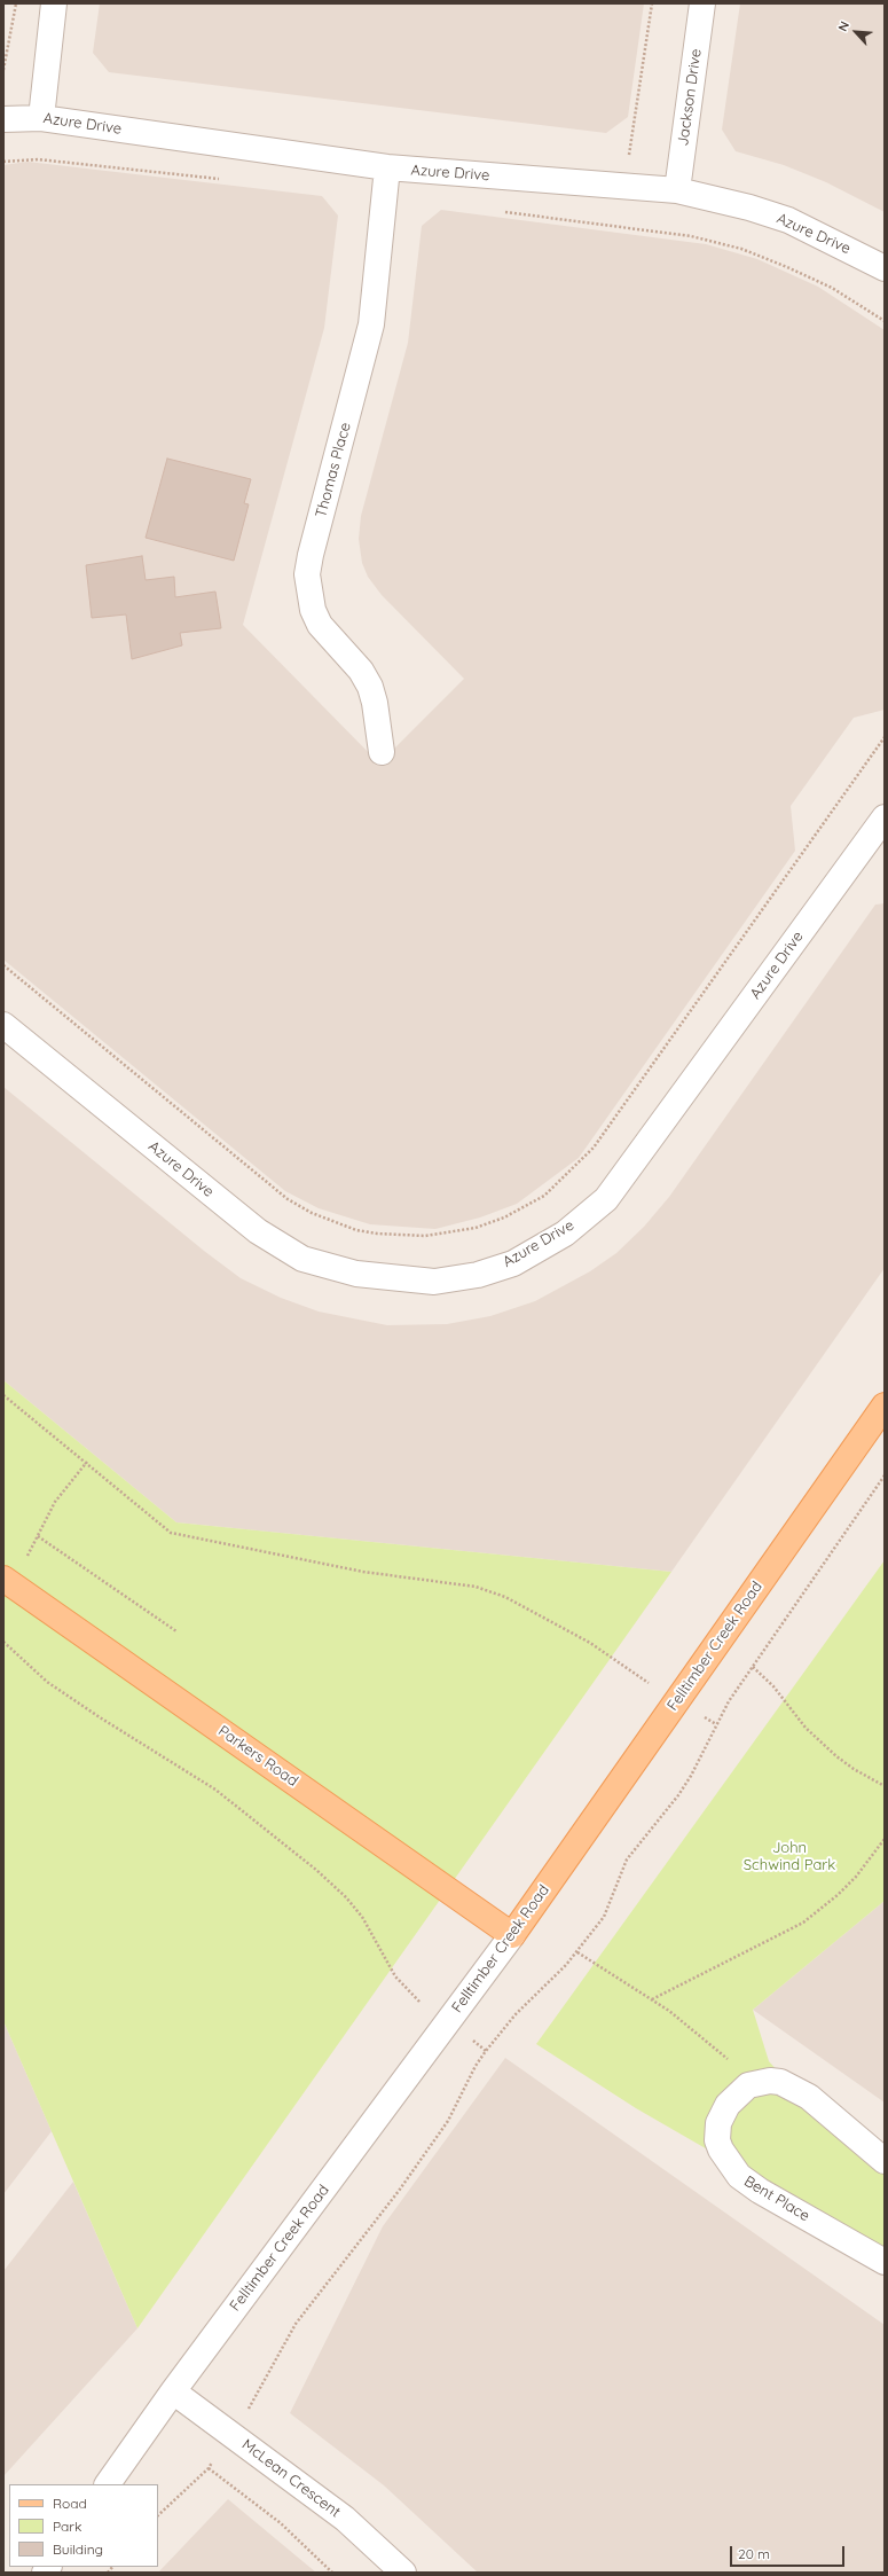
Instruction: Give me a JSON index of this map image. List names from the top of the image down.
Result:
{
  "streets": {
    "main road": ["Felltimber Creek Road", "Parkers Road"],
    "street": [
      "Jackson Drive",
      "Azure Drive",
      "Thomas Place",
      "Bent Place",
      "McLean Crescent"
    ]
  },
  "crossings": [
    ["Jackson Drive", "Azure Drive"],
    ["Azure Drive", "Thomas Place"],
    ["Felltimber Creek Road", "Parkers Road"],
    ["Felltimber Creek Road", "McLean Crescent"]
  ],
  "parks": ["John Schwind Park"],
  "legend": ["Road", "Park", "Building"],
  "scale_bar": "20 m",
  "north": "top left"
}
